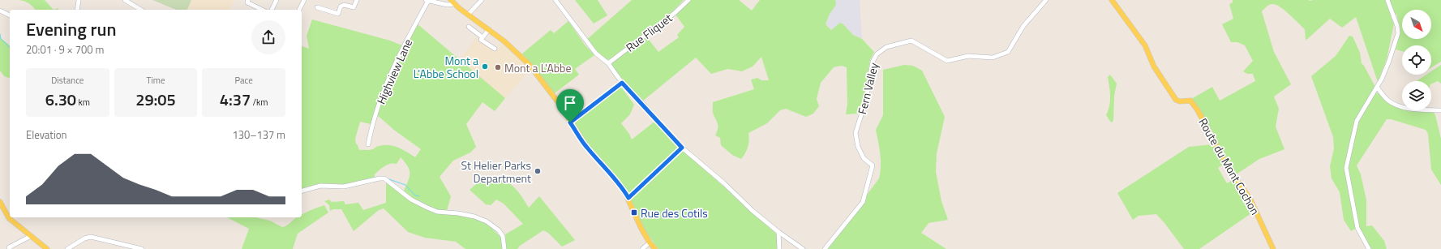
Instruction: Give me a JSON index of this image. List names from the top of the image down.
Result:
{
  "streets": {
    "main road": ["Route du Mont Cochon"],
    "street": ["Rue Fliquet", "Highview Lane", "Fern Valley"]
  },
  "places": {
    "other": ["Mont a L'Abbe School", "Mont a L'Abbe", "St Helier Parks Department"],
    "transit": ["Rue des Cotils"]
  },
  "north": "bottom right",
  "page": {
    "heading": ["Evening run", "20:01 · 9 × 700 m"],
    "stats": [
      ["Distance", "6.30 km"],
      ["Time", "29:05"],
      ["Pace", "4:37 /km"]
    ],
    "chart": ["Elevation", "130–137 m"]
  }
}
